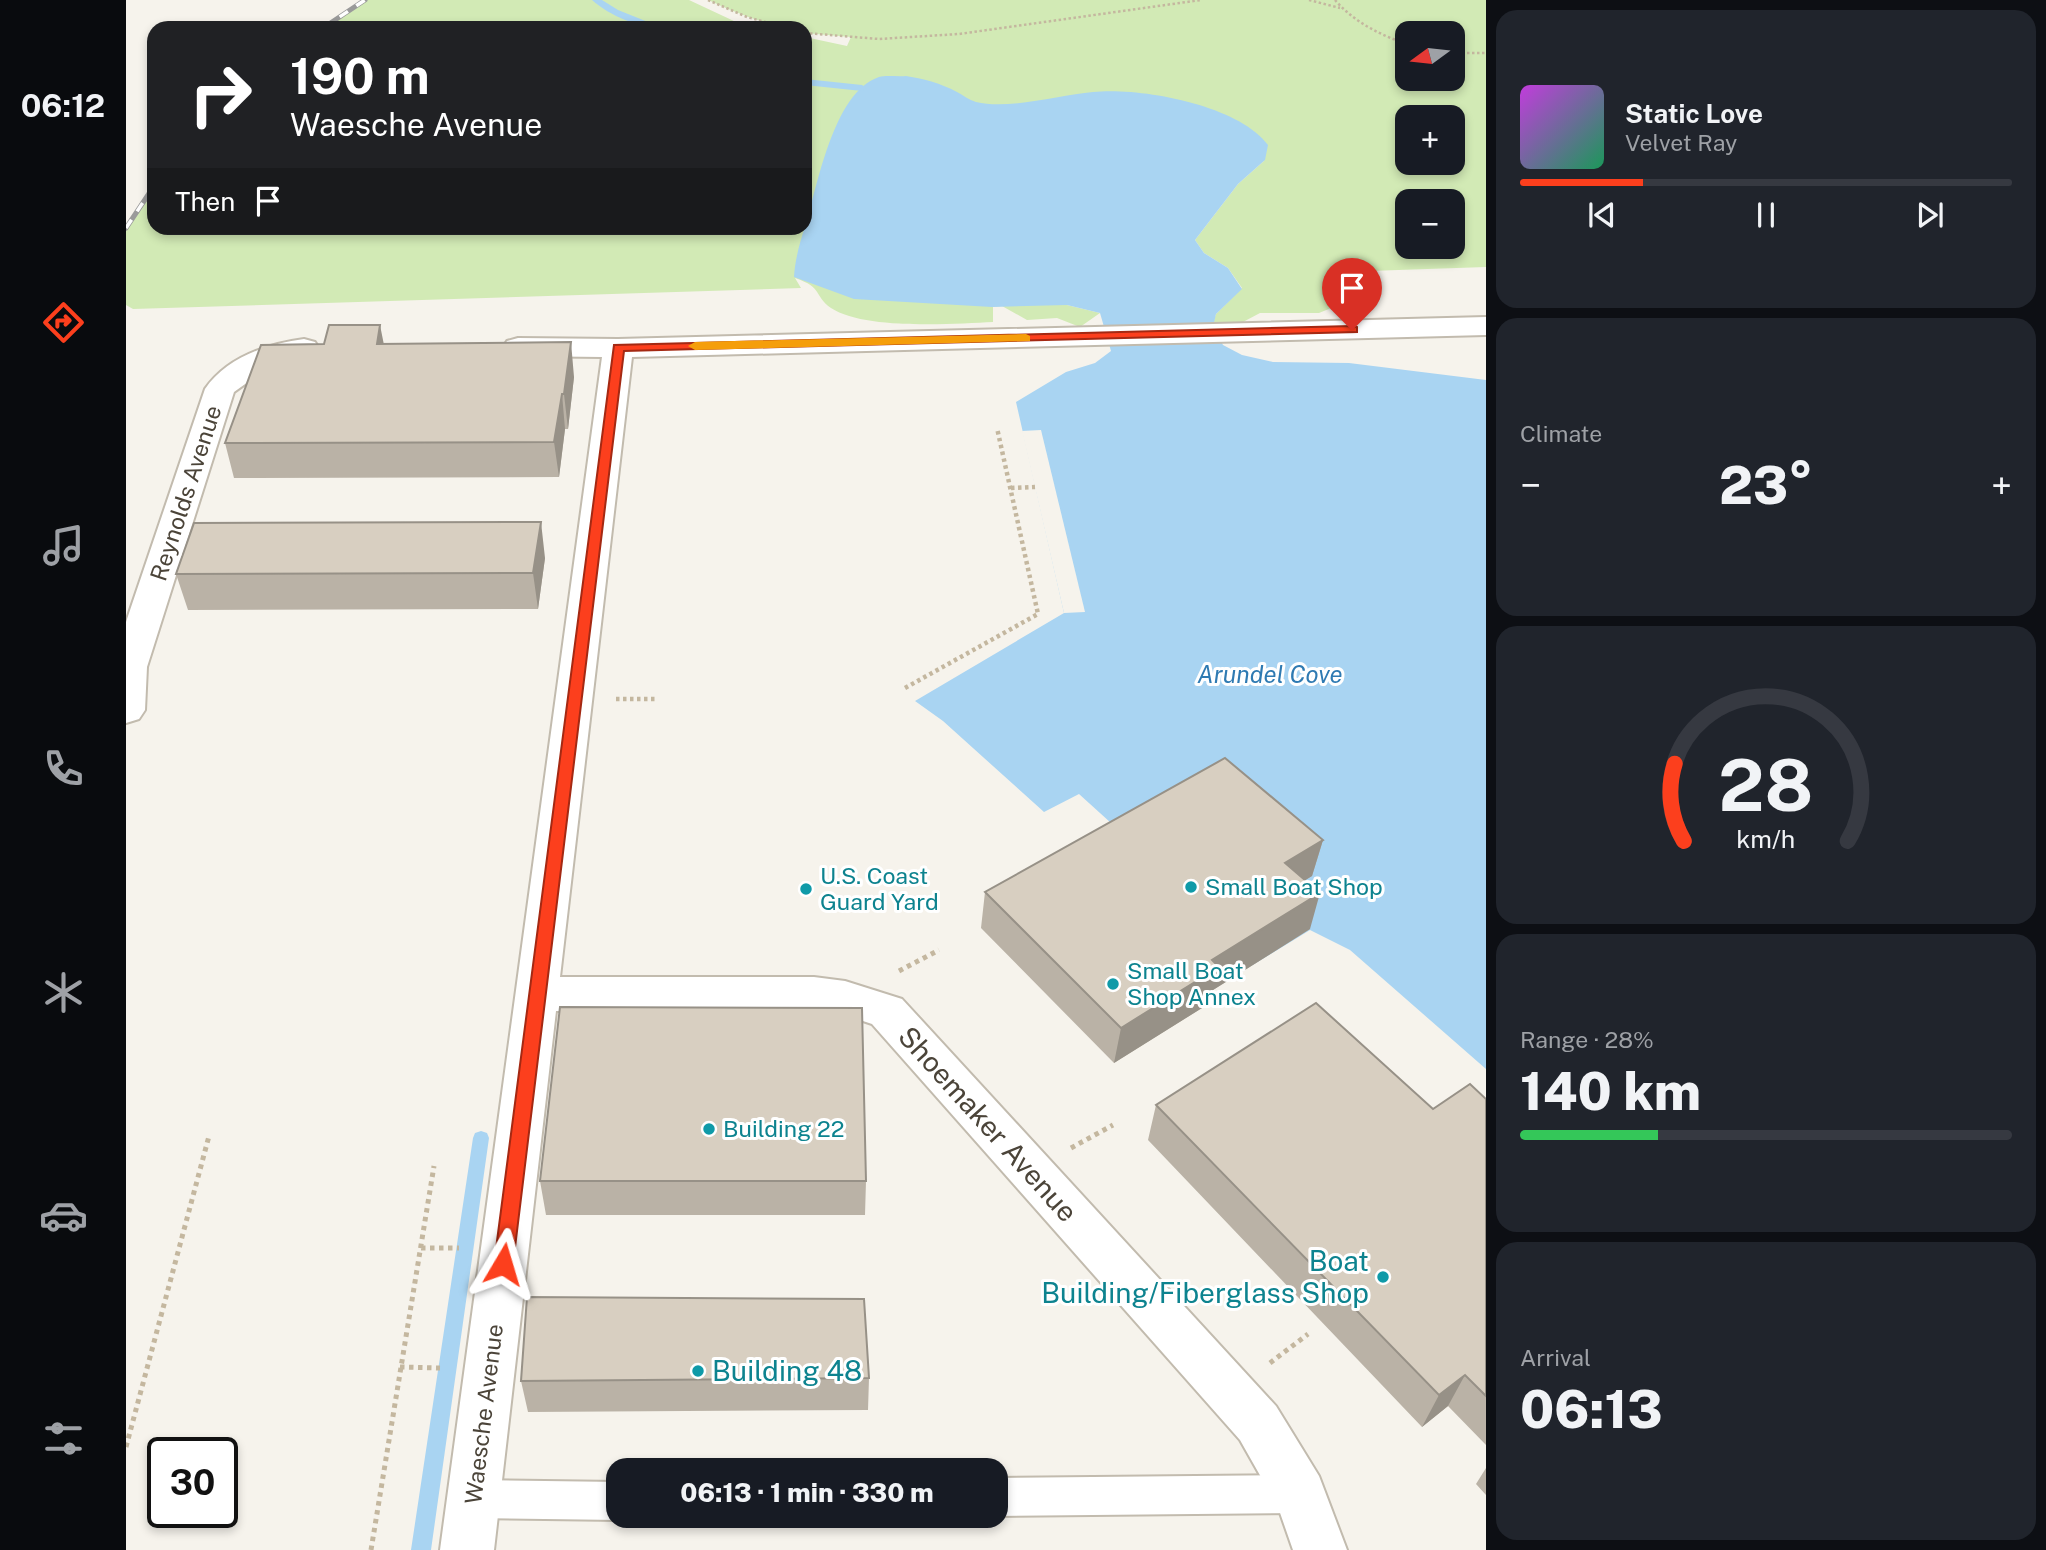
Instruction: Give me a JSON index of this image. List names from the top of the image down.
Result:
{
  "streets": {
    "street": ["Reynolds Avenue", "Shoemaker Avenue", "Waesche Avenue"]
  },
  "crossings": [
    ["Shoemaker Avenue", "Waesche Avenue"]
  ],
  "water": ["Arundel Cove"],
  "places": [
    "Small Boat Shop",
    "U.S. Coast Guard Yard",
    "Small Boat Shop Annex",
    "Building 22",
    "Boat Building/Fiberglass Shop",
    "Building 48"
  ],
  "north": "left",
  "page": {
    "tabs": "06:12",
    "map_buttons": ["+", "−"],
    "turn": ["190 m", "Waesche Avenue"],
    "song": ["Static Love", "Velvet Ray"],
    "then": "Then",
    "tile": [
      "Climate",
      ["Range · 28%", "140 km"],
      ["Arrival", "06:13"]
    ],
    "heat": ["−", "23°", "+"],
    "limit": "30",
    "trip": "06:13 · 1 min · 330 m",
    "gauge": ["28", "km/h"]
  }
}
